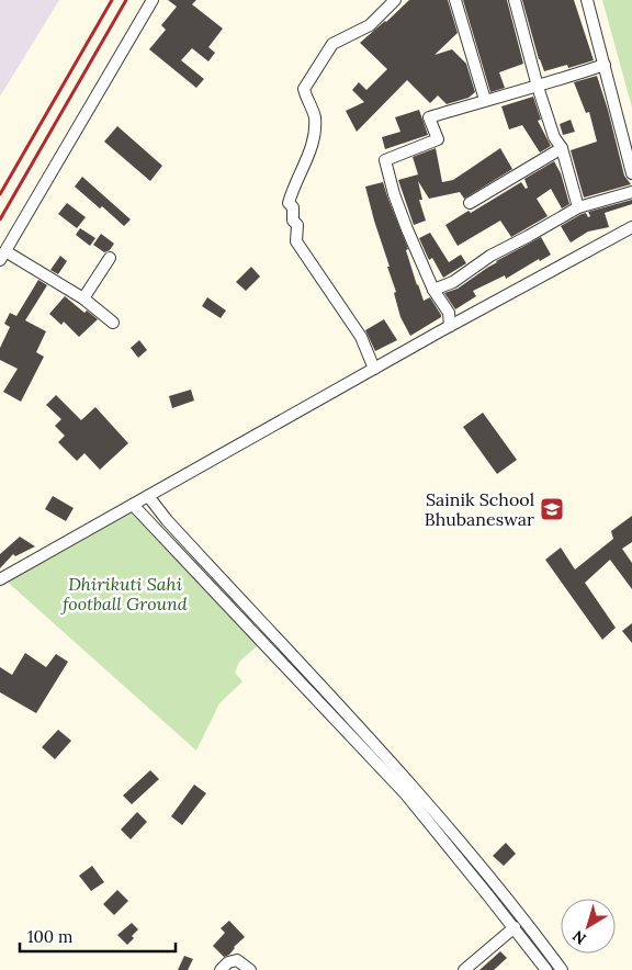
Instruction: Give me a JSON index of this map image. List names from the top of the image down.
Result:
{
  "parks": ["Dhirikuti Sahi football Ground"],
  "places": {
    "school or university": ["Sainik School Bhubaneswar"]
  },
  "scale_bar": "100 m",
  "north": "bottom left"
}
